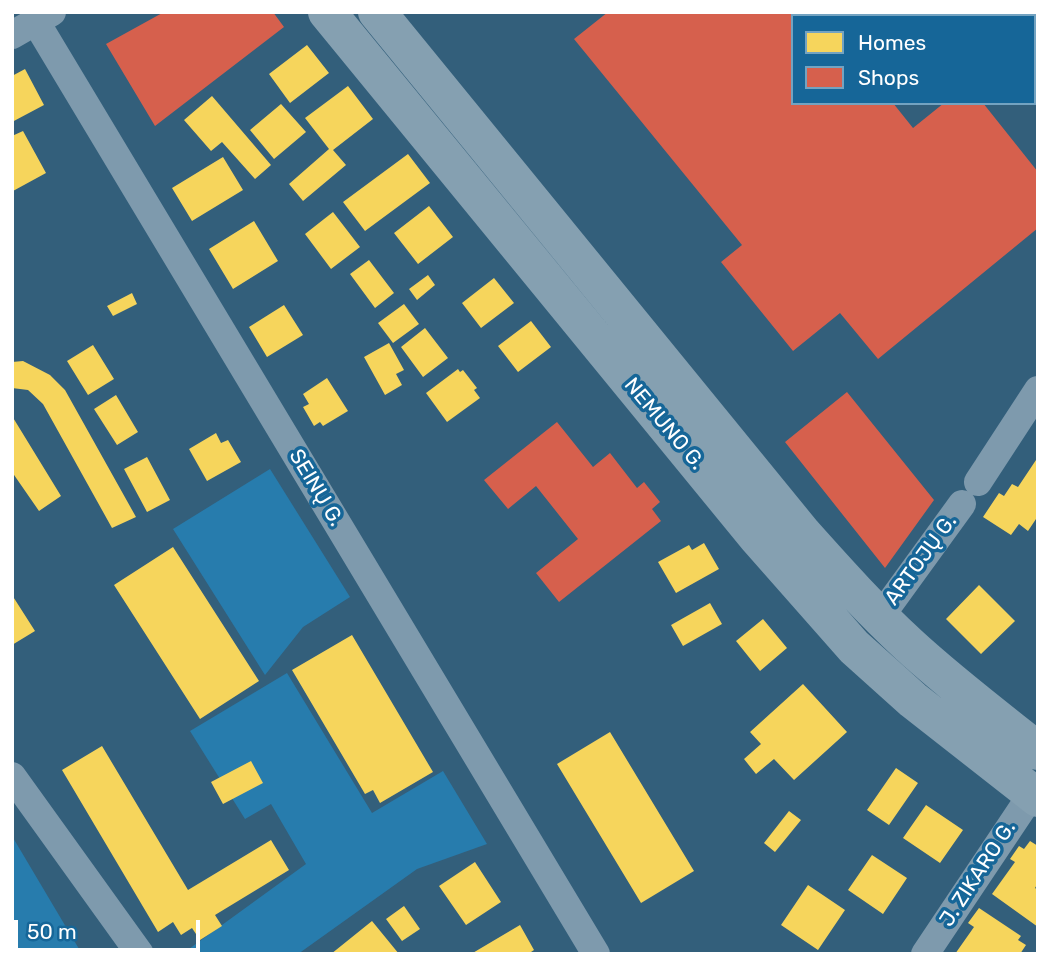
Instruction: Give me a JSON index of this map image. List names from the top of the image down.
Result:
{
  "streets": {
    "main road": ["NEMUNO G."],
    "street": ["SEINŲ G.", "ARTOJŲ G.", "J. ZIKARO G."]
  },
  "crossings": [
    ["NEMUNO G.", "ARTOJŲ G."],
    ["NEMUNO G.", "J. ZIKARO G."]
  ],
  "legend": ["Homes", "Shops"],
  "scale_bar": "50 m"
}
